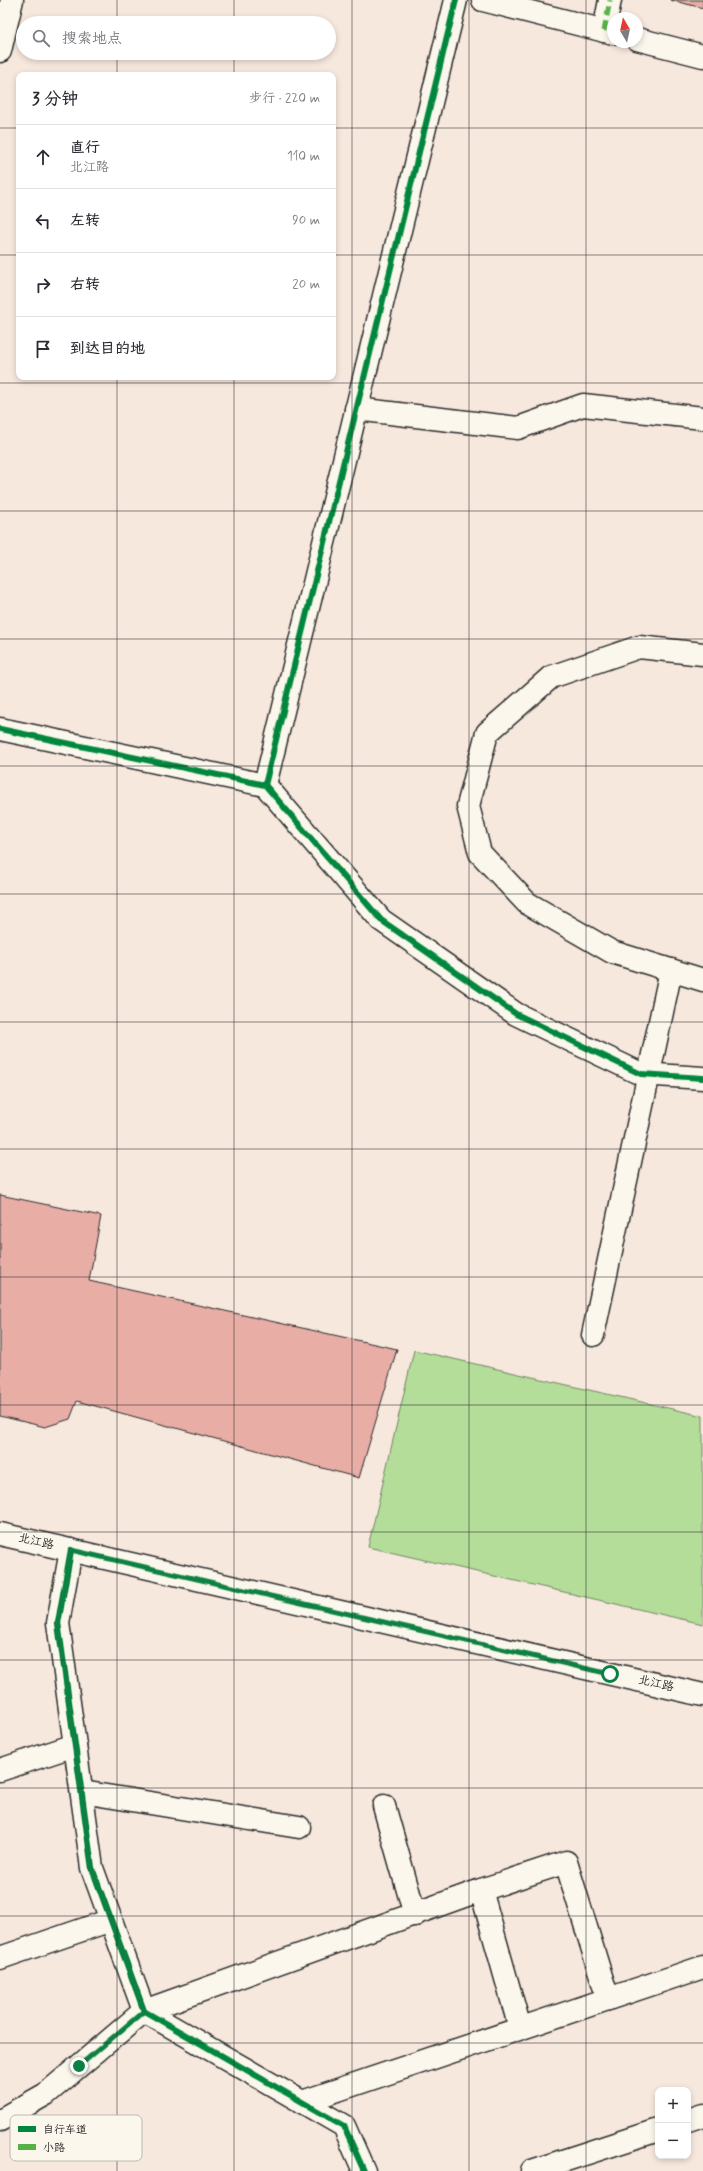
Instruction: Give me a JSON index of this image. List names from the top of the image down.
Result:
{
  "streets": {
    "street": ["北江路"]
  },
  "legend": ["自行车道", "小路"],
  "north": "top",
  "page": {
    "search": "搜索地点",
    "heading": ["3 分钟", "步行 · 220 m"],
    "list": [
      ["直行", "北江路", "110 m"],
      ["左转", "90 m"],
      ["右转", "20 m"],
      "到达目的地"
    ],
    "map_buttons": ["+", "−"]
  }
}
